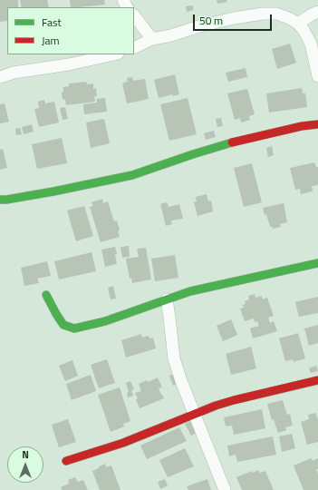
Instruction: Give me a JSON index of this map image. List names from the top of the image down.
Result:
{
  "legend": ["Fast", "Jam"],
  "scale_bar": "50 m",
  "north": "top"
}
